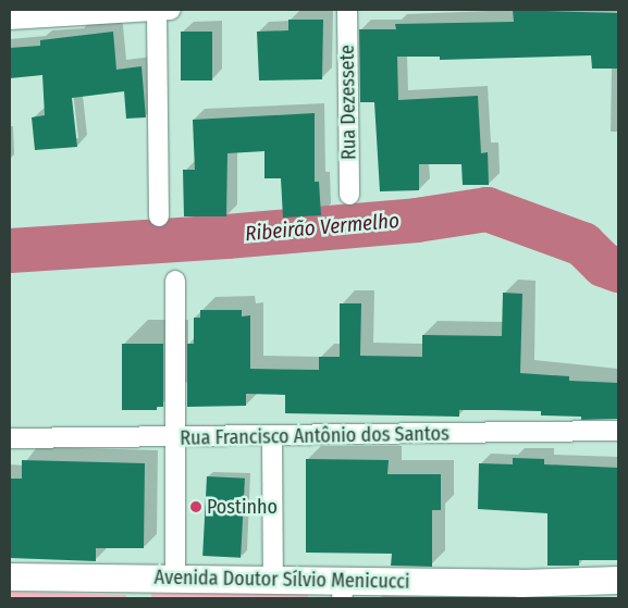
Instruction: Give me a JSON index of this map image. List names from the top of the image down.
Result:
{
  "streets": {
    "main road": ["Avenida Doutor Sílvio Menicucci"],
    "street": ["Rua Dezessete", "Rua Francisco Antônio dos Santos"]
  },
  "water": ["Ribeirão Vermelho"],
  "places": ["Postinho"]
}
